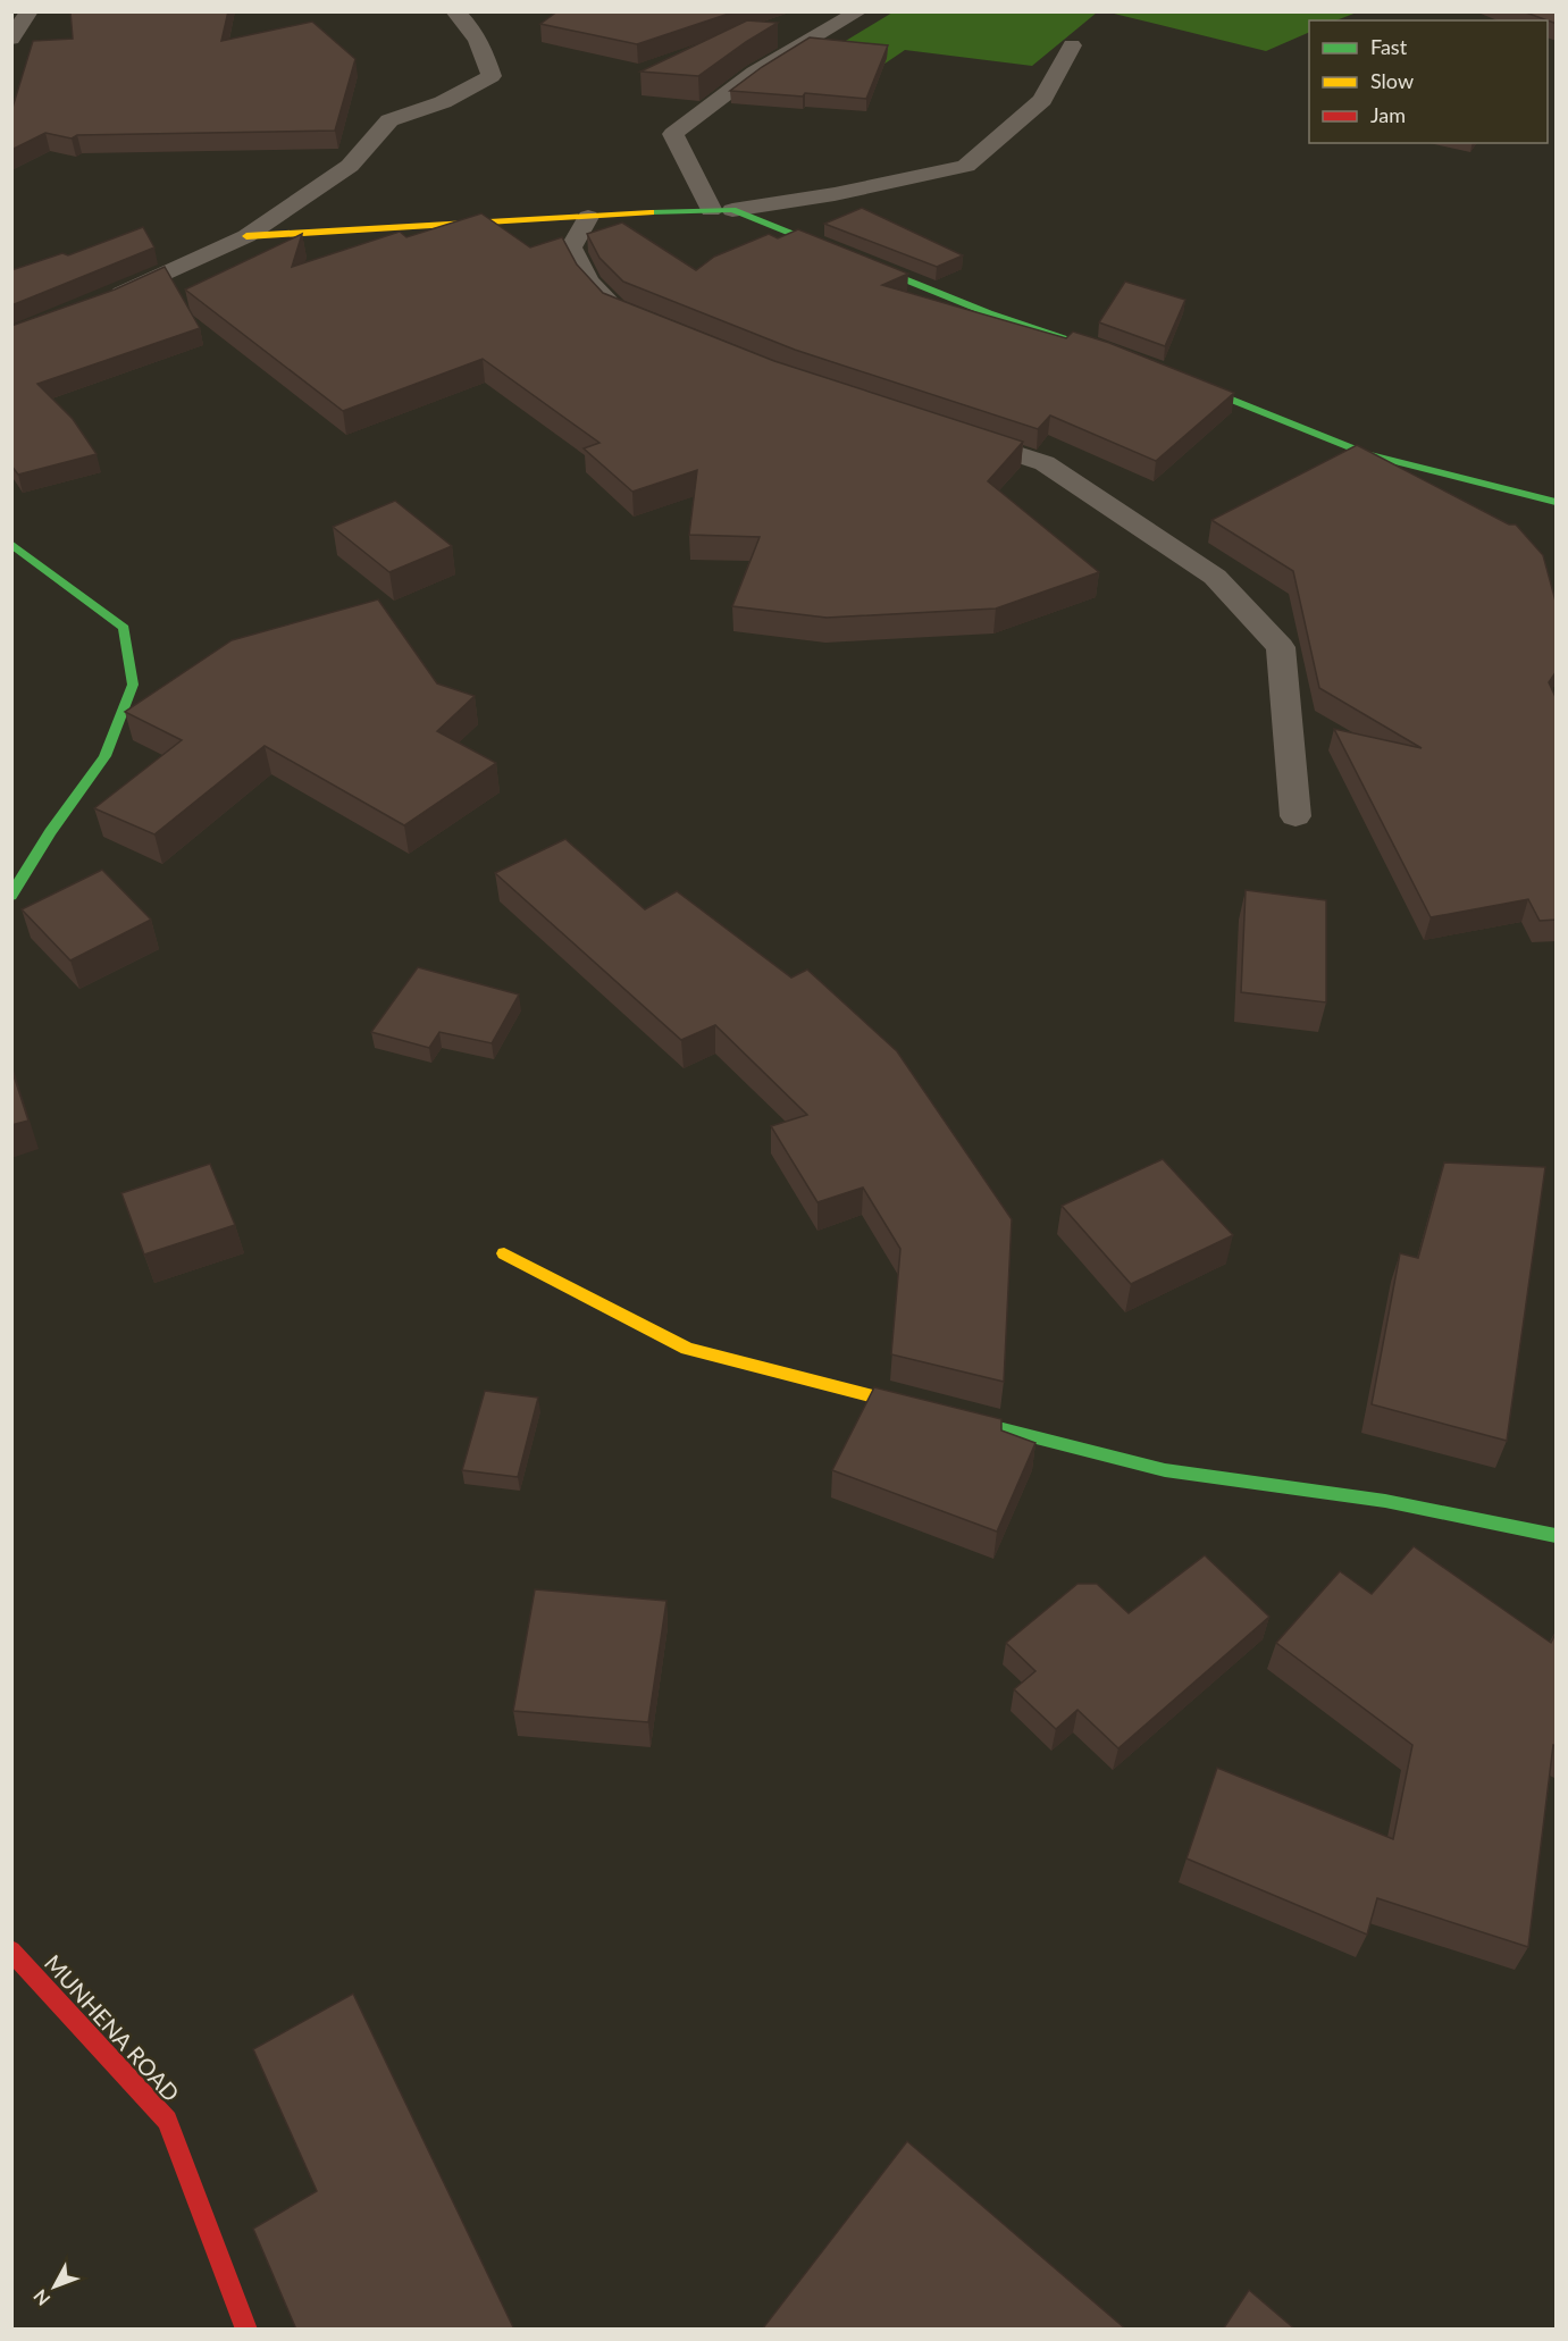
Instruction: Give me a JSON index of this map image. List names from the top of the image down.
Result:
{
  "streets": {
    "street": ["MUNHENA ROAD"]
  },
  "legend": ["Fast", "Slow", "Jam"],
  "north": "bottom left"
}
